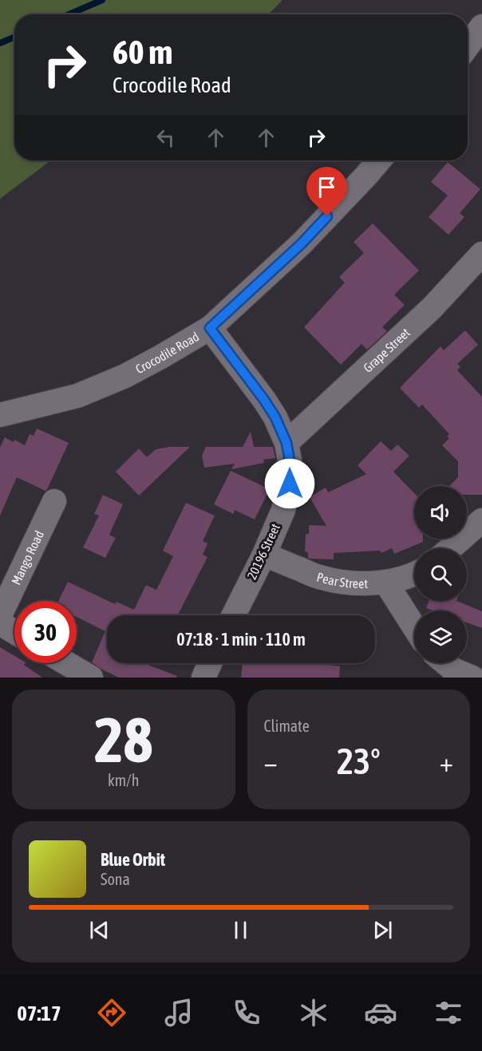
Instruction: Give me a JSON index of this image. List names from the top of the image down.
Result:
{
  "streets": {
    "street": [
      "Grape Street",
      "Crocodile Road",
      "20196 Street",
      "Mango Road",
      "Pear Street"
    ]
  },
  "crossings": [
    ["Grape Street", "20196 Street"],
    ["Crocodile Road", "20196 Street"],
    ["20196 Street", "Pear Street"]
  ],
  "page": {
    "turn": ["60 m", "Crocodile Road"],
    "limit": "30",
    "trip": "07:18 · 1 min · 110 m",
    "tile": [
      ["28", "km/h"],
      "Climate"
    ],
    "heat": ["−", "23°", "+"],
    "song": ["Blue Orbit", "Sona"],
    "tabs": "07:17"
  }
}
